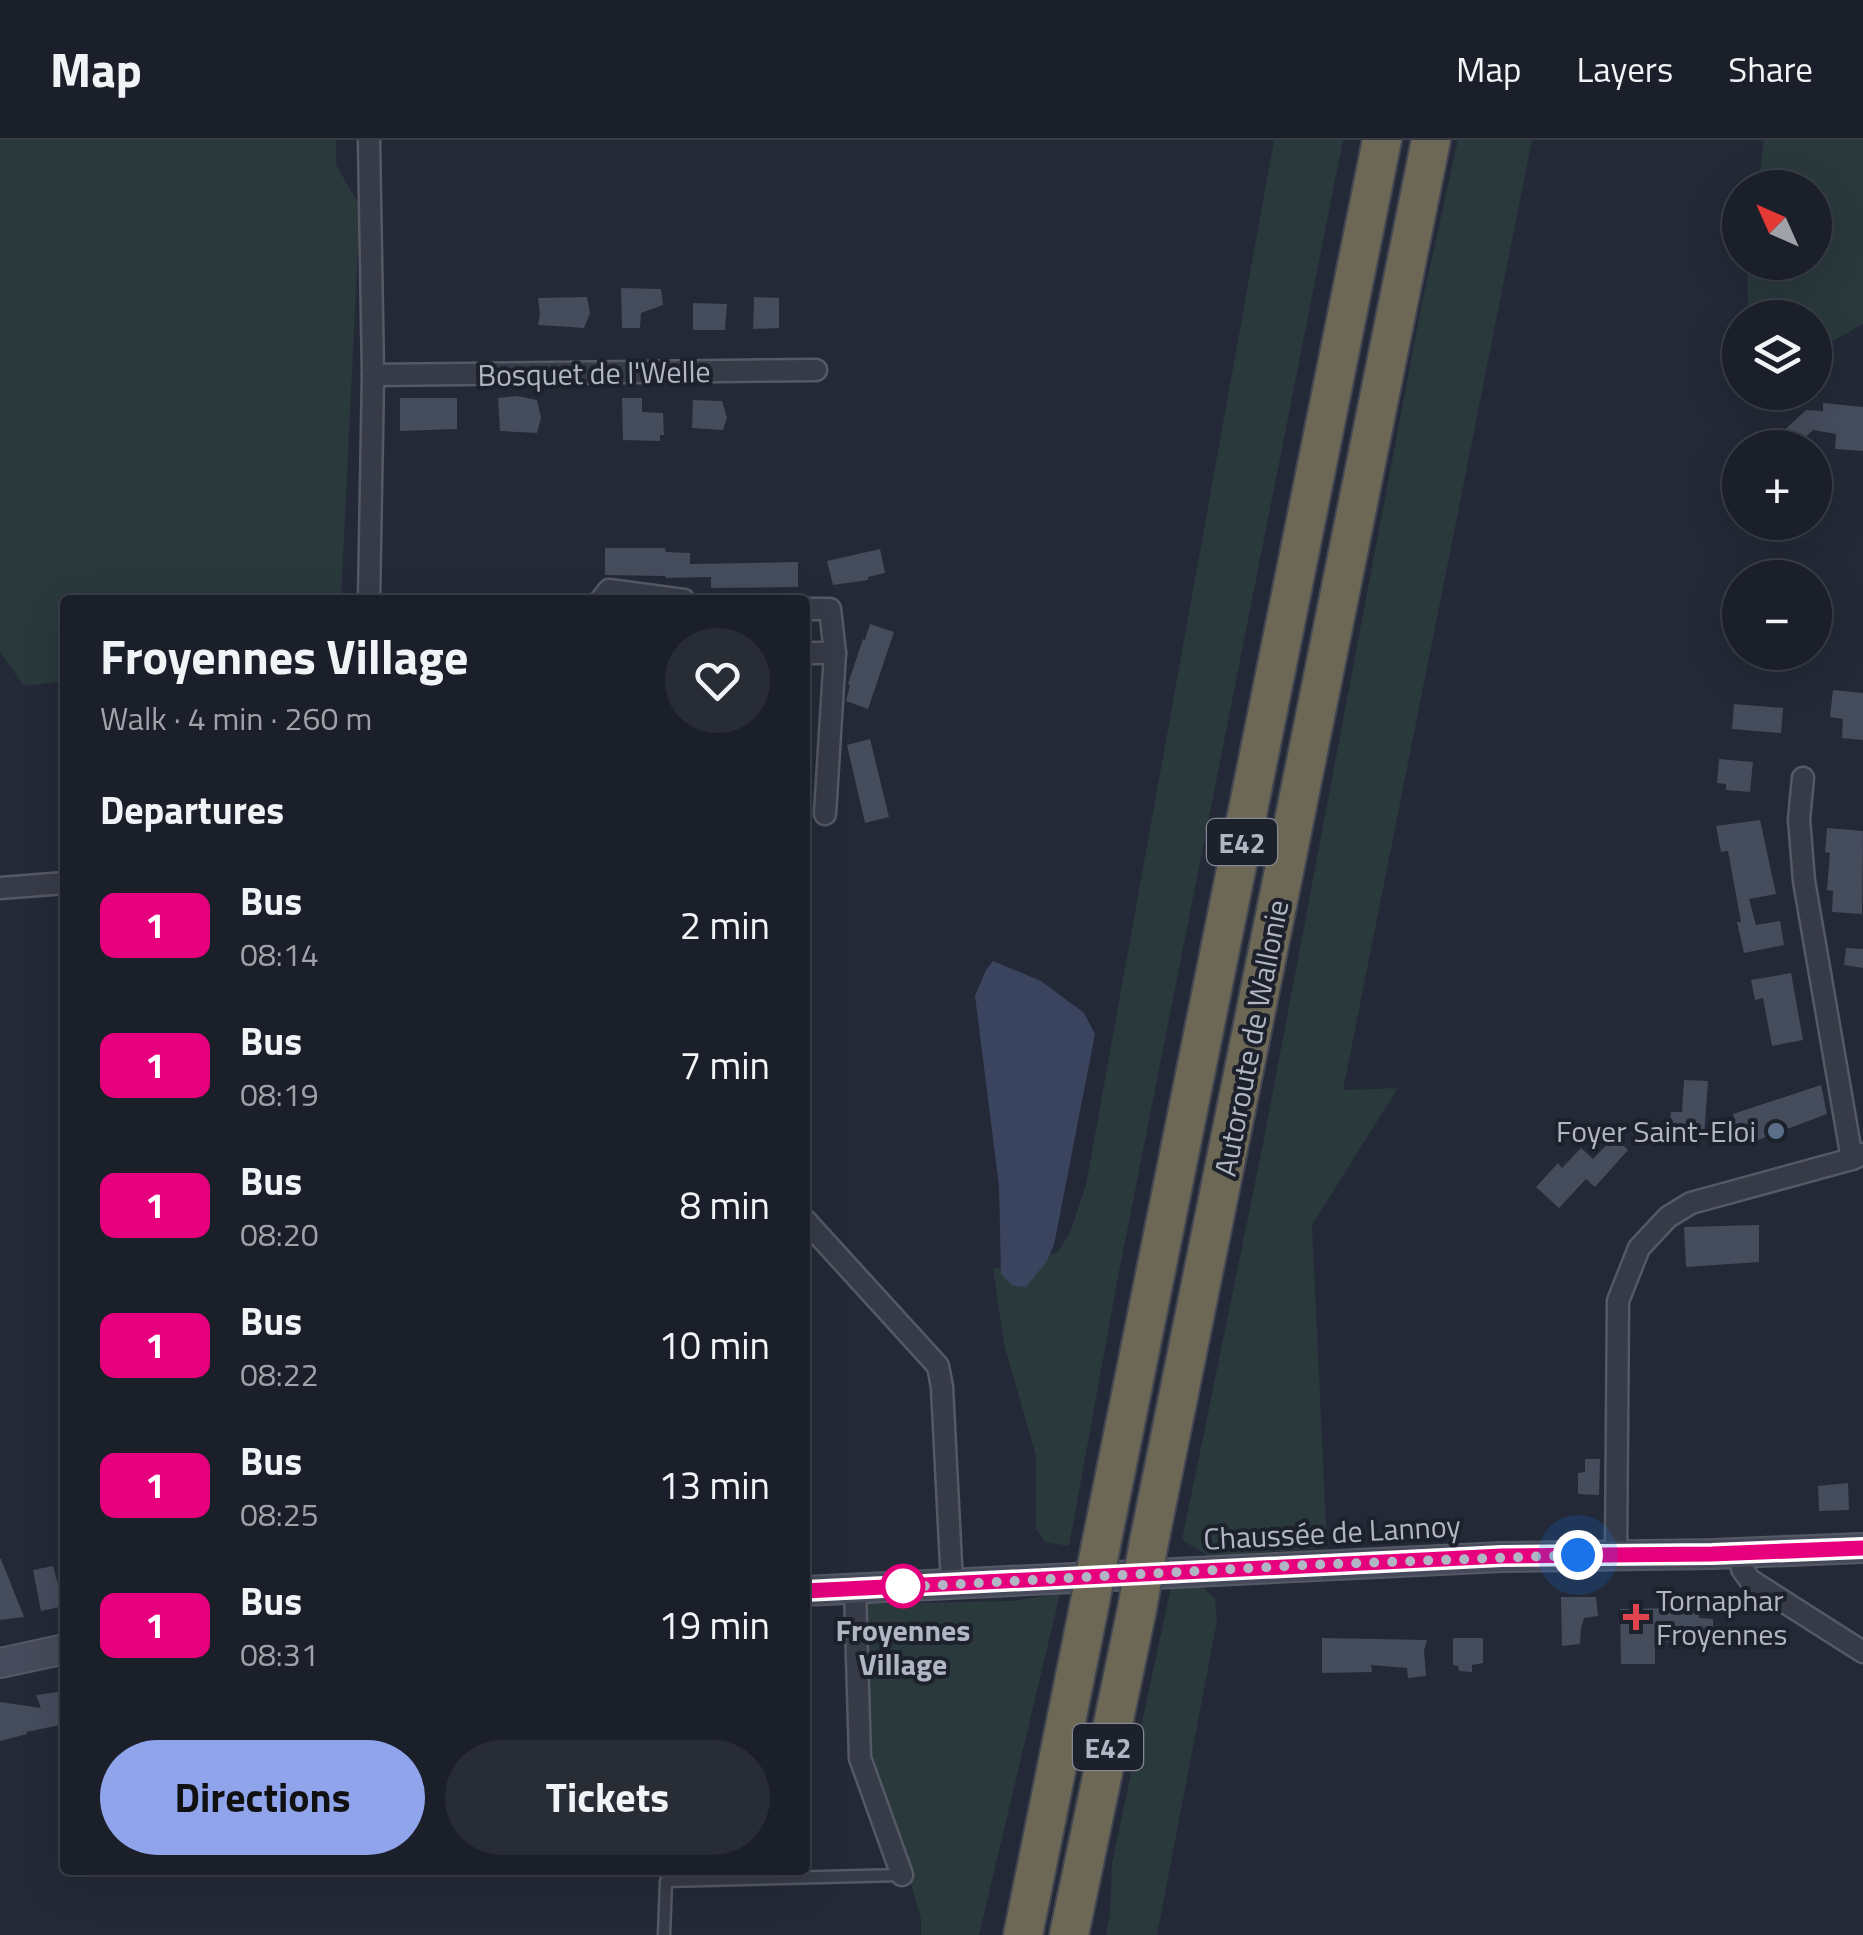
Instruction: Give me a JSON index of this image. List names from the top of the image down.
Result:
{
  "streets": {
    "highway": ["E42", "Autoroute de Wallonie"],
    "main road": ["Chaussée de Lannoy"],
    "street": ["Bosquet de l'Welle"]
  },
  "places": {
    "other": ["Foyer Saint-Eloi", "Froyennes Village"],
    "health": ["Tornaphar Froyennes"]
  },
  "lines": ["bus line 1"],
  "north": "top left",
  "page": {
    "header": "Map",
    "nav": ["Map", "Layers", "Share"],
    "map_buttons": ["+", "−"],
    "heading": [
      ["Froyennes Village", "Walk · 4 min · 260 m"],
      "Departures"
    ],
    "list": [
      {
        "mark": "1",
        "name": "Bus",
        "note": "08:14",
        "value": "2 min"
      },
      {
        "mark": "1",
        "name": "Bus",
        "note": "08:19",
        "value": "7 min"
      },
      {
        "mark": "1",
        "name": "Bus",
        "note": "08:20",
        "value": "8 min"
      },
      {
        "mark": "1",
        "name": "Bus",
        "note": "08:22",
        "value": "10 min"
      },
      {
        "mark": "1",
        "name": "Bus",
        "note": "08:25",
        "value": "13 min"
      },
      {
        "mark": "1",
        "name": "Bus",
        "note": "08:31",
        "value": "19 min"
      }
    ],
    "buttons": ["Directions", "Tickets"]
  }
}
